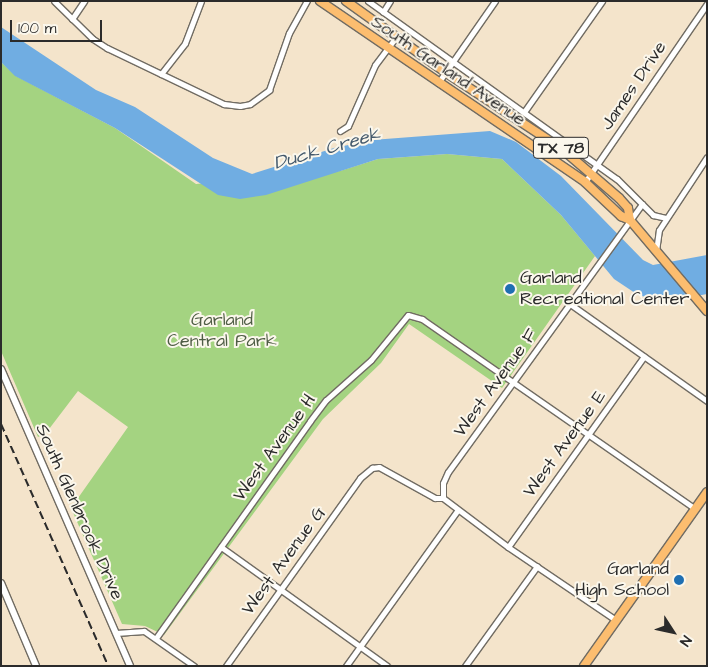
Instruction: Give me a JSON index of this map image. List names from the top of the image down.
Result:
{
  "streets": {
    "main road": ["South Garland Avenue", "TX 78"],
    "street": [
      "James Drive",
      "West Avenue F",
      "West Avenue E",
      "West Avenue H",
      "South Glenbrook Drive",
      "West Avenue G"
    ]
  },
  "crossings": [
    ["South Garland Avenue", "James Drive"],
    ["South Garland Avenue", "West Avenue F"],
    ["West Avenue F", "West Avenue H"],
    ["West Avenue F", "West Avenue G"]
  ],
  "water": ["Duck Creek"],
  "parks": ["Garland Central Park"],
  "places": ["Garland Recreational Center", "Garland High School"],
  "scale_bar": "100 m",
  "north": "bottom right"
}
